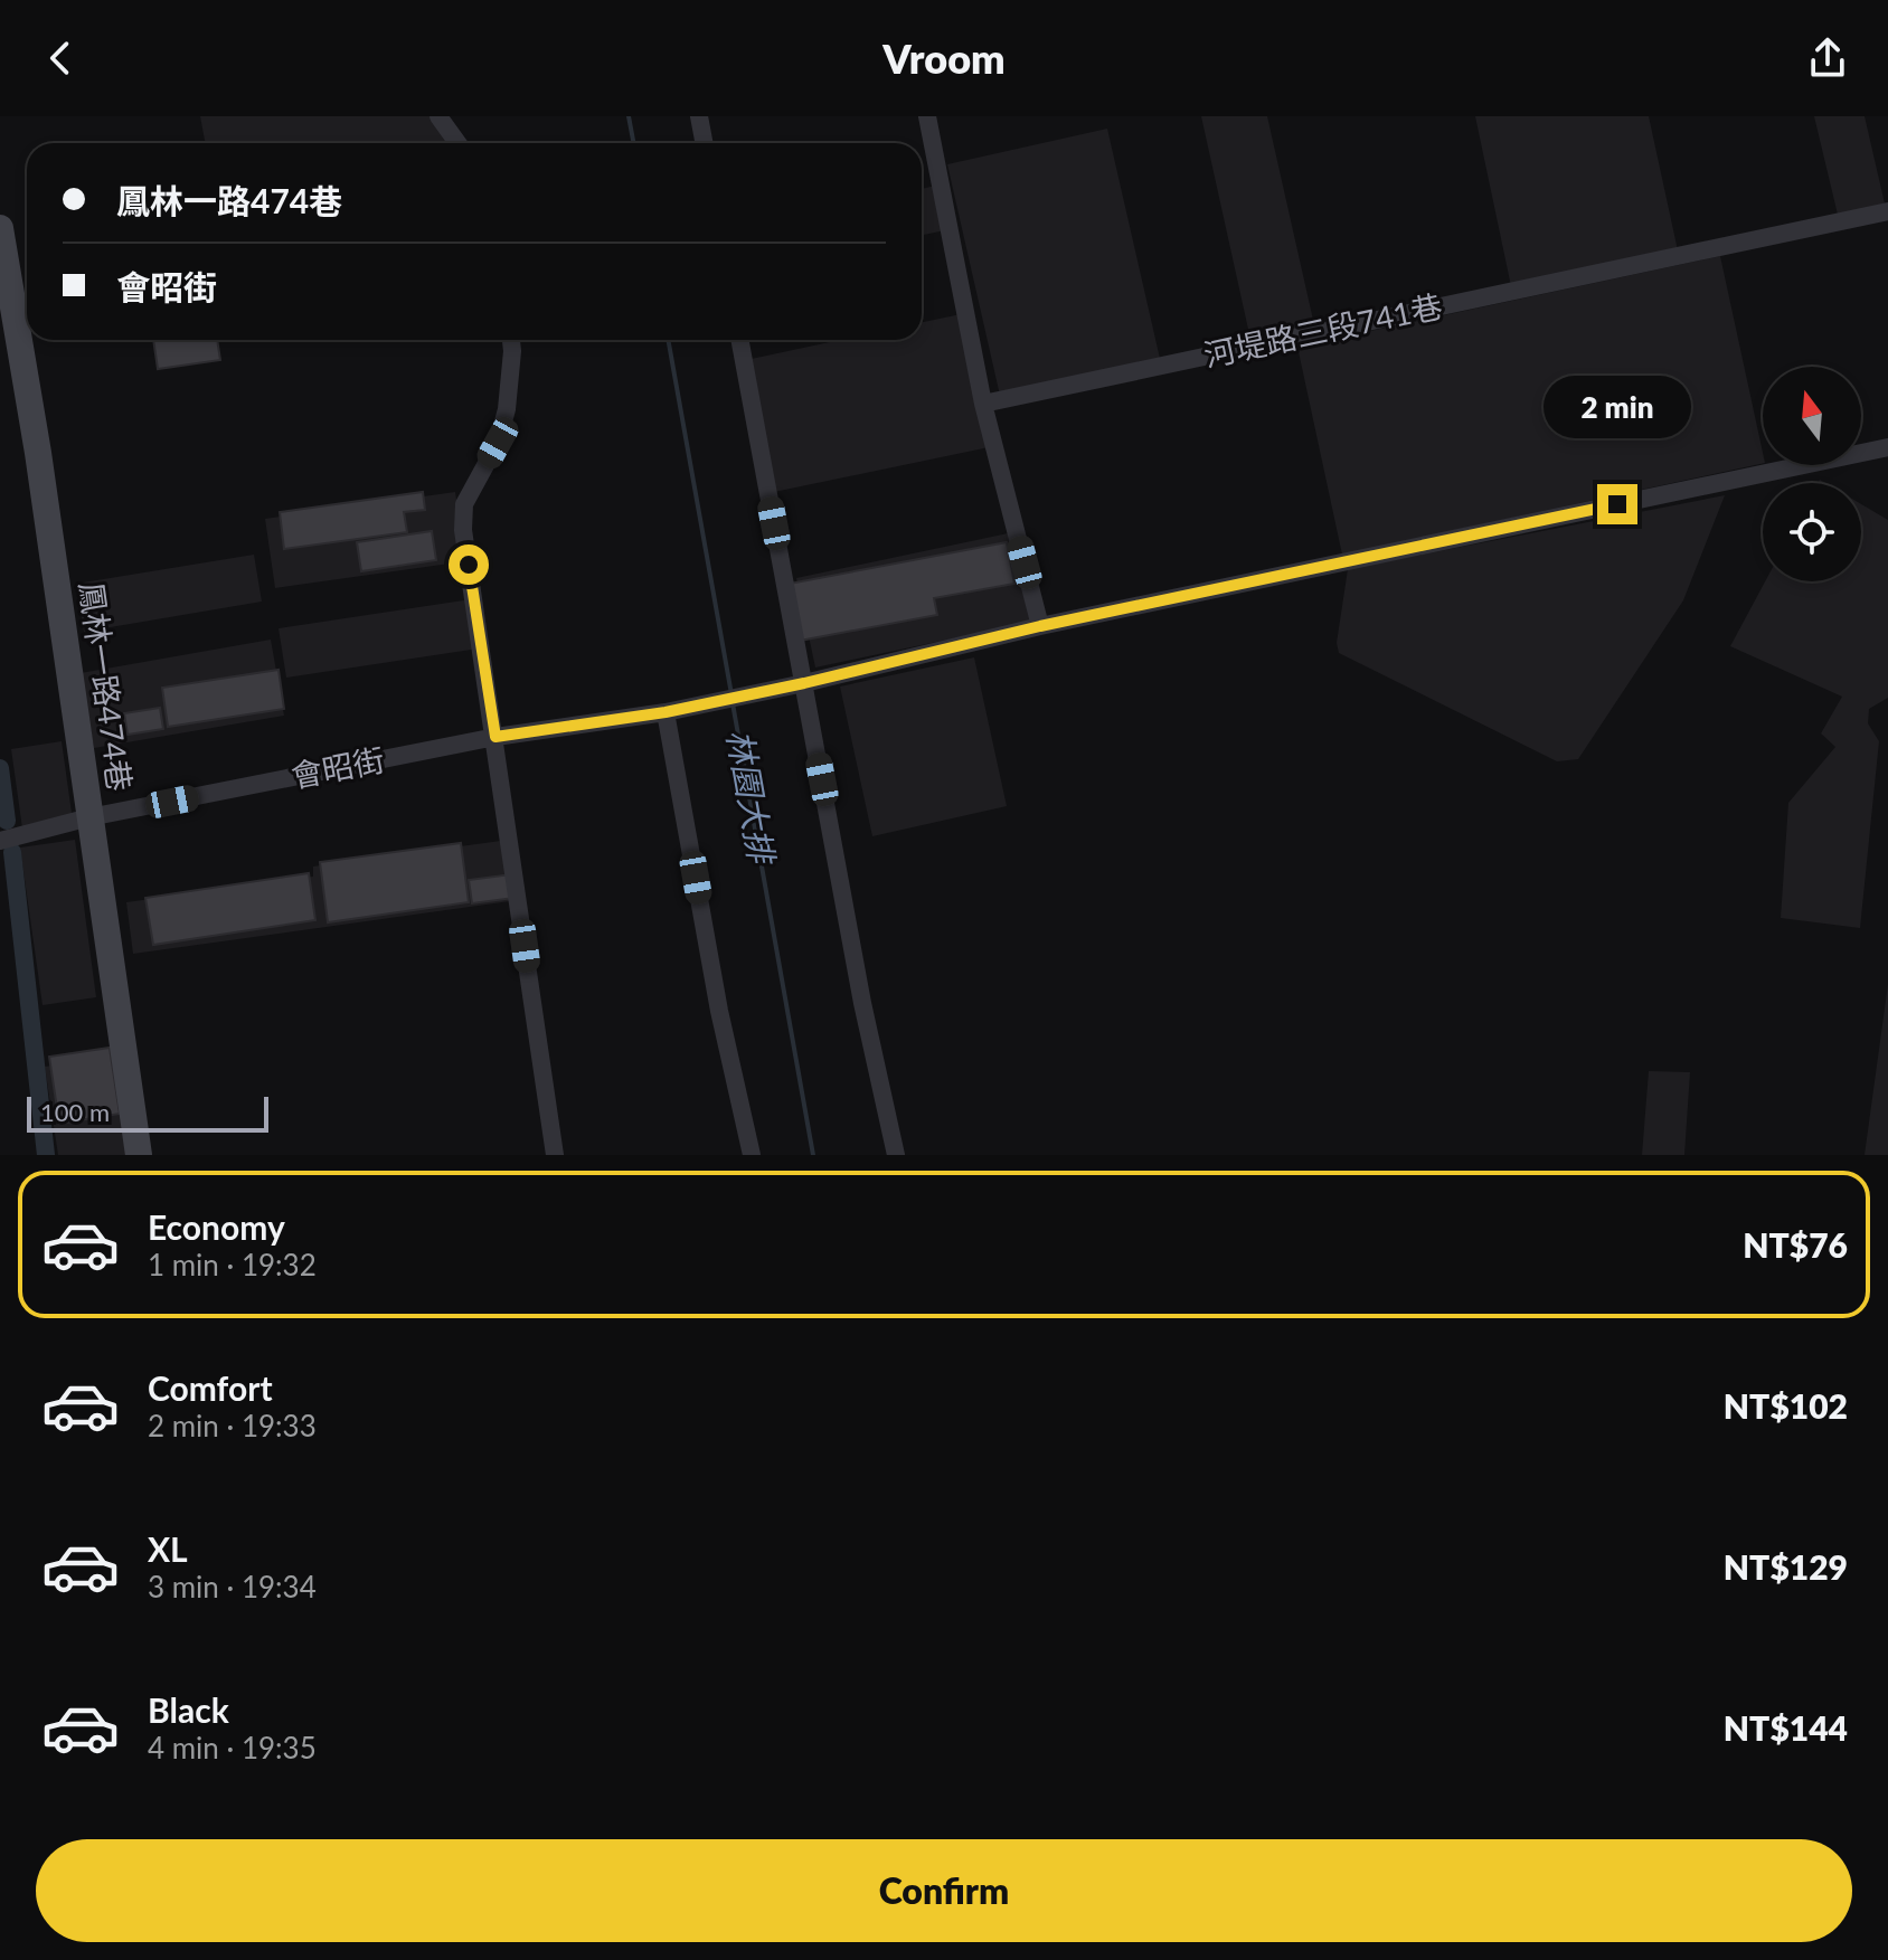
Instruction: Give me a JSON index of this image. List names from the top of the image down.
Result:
{
  "streets": {
    "street": ["河堤路三段741巷", "鳳林一路474巷", "會昭街"]
  },
  "crossings": [
    ["鳳林一路474巷", "會昭街"]
  ],
  "water": ["林園大排"],
  "scale_bar": "100 m",
  "north": "top",
  "page": {
    "header": "Vroom",
    "banner": ["鳳林一路474巷", "會昭街"],
    "bubble": "2 min",
    "scale": "100 m",
    "list": [
      {
        "name": "Economy",
        "note": "1 min · 19:32",
        "value": "NT$76"
      },
      {
        "name": "Comfort",
        "note": "2 min · 19:33",
        "value": "NT$102"
      },
      {
        "name": "XL",
        "note": "3 min · 19:34",
        "value": "NT$129"
      },
      {
        "name": "Black",
        "note": "4 min · 19:35",
        "value": "NT$144"
      }
    ],
    "buttons": "Confirm"
  }
}
